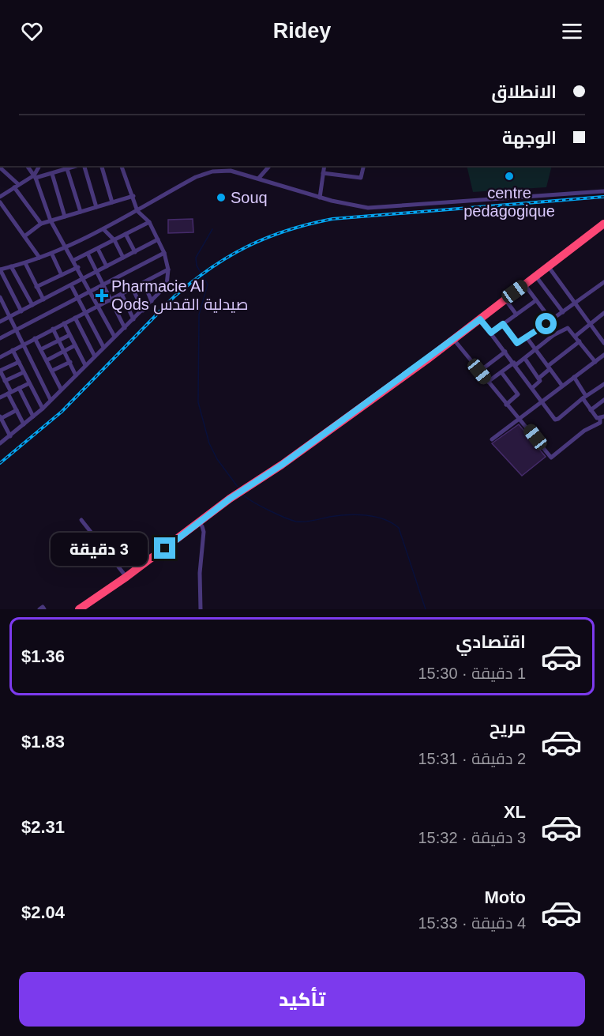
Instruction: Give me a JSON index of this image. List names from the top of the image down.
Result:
{
  "places": {
    "other": ["centre pedagogique", "Souq"],
    "health": ["Pharmacie Al Qods صيدلية القدس"]
  },
  "page": {
    "header": "Ridey",
    "banner": ["الانطلاق", "الوجهة"],
    "bubble": "3 دقيقة",
    "list": [
      {
        "name": "اقتصادي",
        "note": "1 دقيقة · 15:30",
        "value": "$1.36"
      },
      {
        "name": "مريح",
        "note": "2 دقيقة · 15:31",
        "value": "$1.83"
      },
      {
        "name": "XL",
        "note": "3 دقيقة · 15:32",
        "value": "$2.31"
      },
      {
        "name": "Moto",
        "note": "4 دقيقة · 15:33",
        "value": "$2.04"
      }
    ],
    "buttons": "تأكيد"
  }
}
